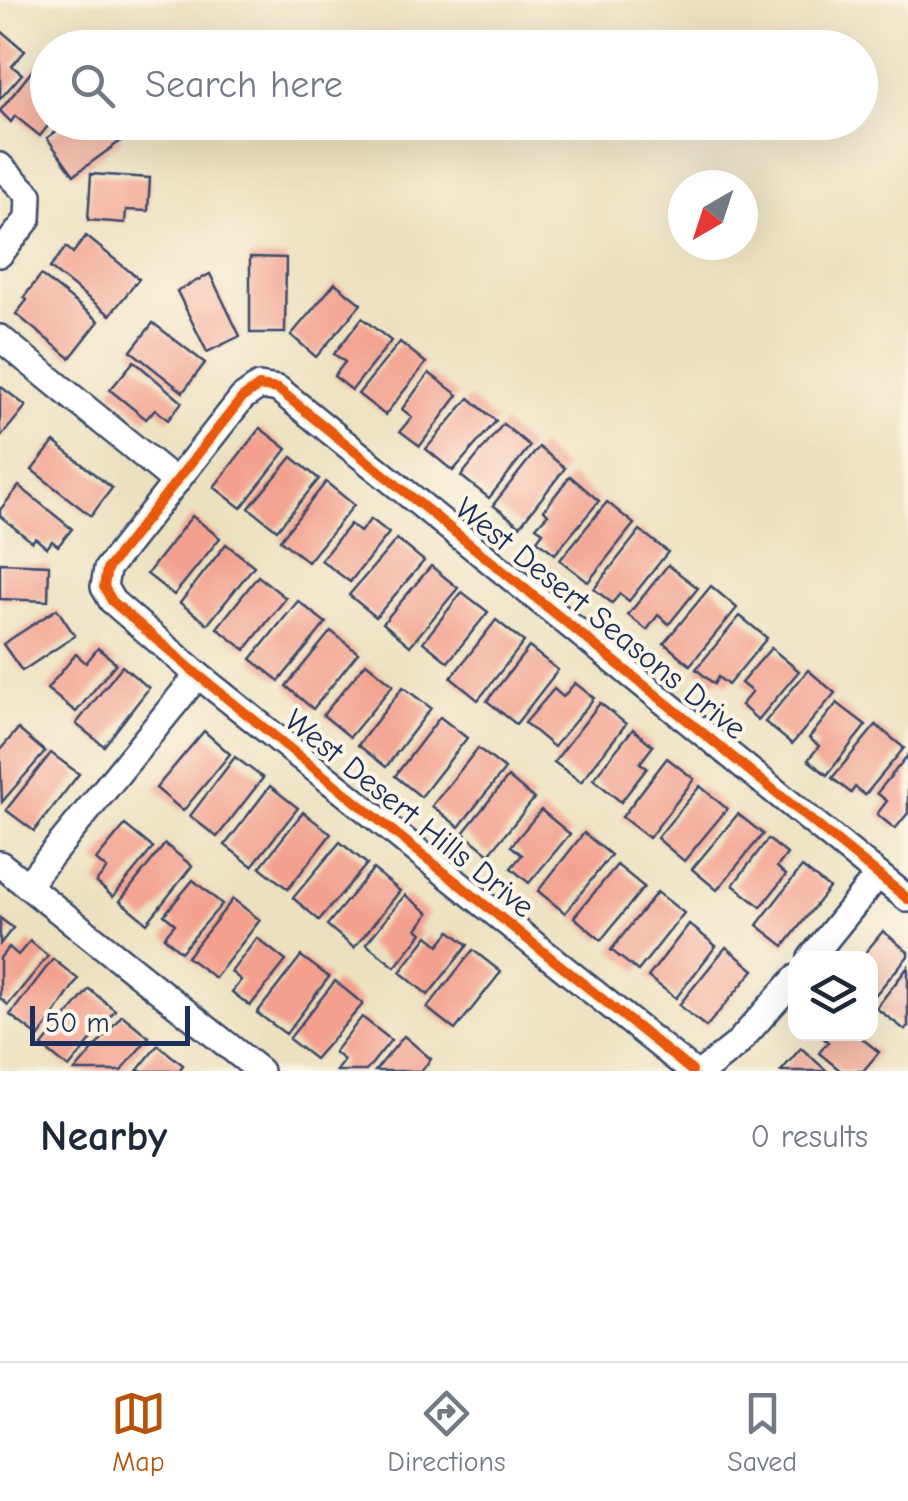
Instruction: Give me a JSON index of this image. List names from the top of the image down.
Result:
{
  "streets": {
    "street": ["West Desert Seasons Drive", "West Desert Hills Drive"]
  },
  "crossings": [
    ["West Desert Seasons Drive", "West Desert Hills Drive"]
  ],
  "scale_bar": "50 m",
  "north": "bottom left",
  "page": {
    "search": "Search here",
    "scale": "50 m",
    "heading": ["Nearby", "0 results"],
    "nav": ["Map", "Directions", "Saved"]
  }
}
